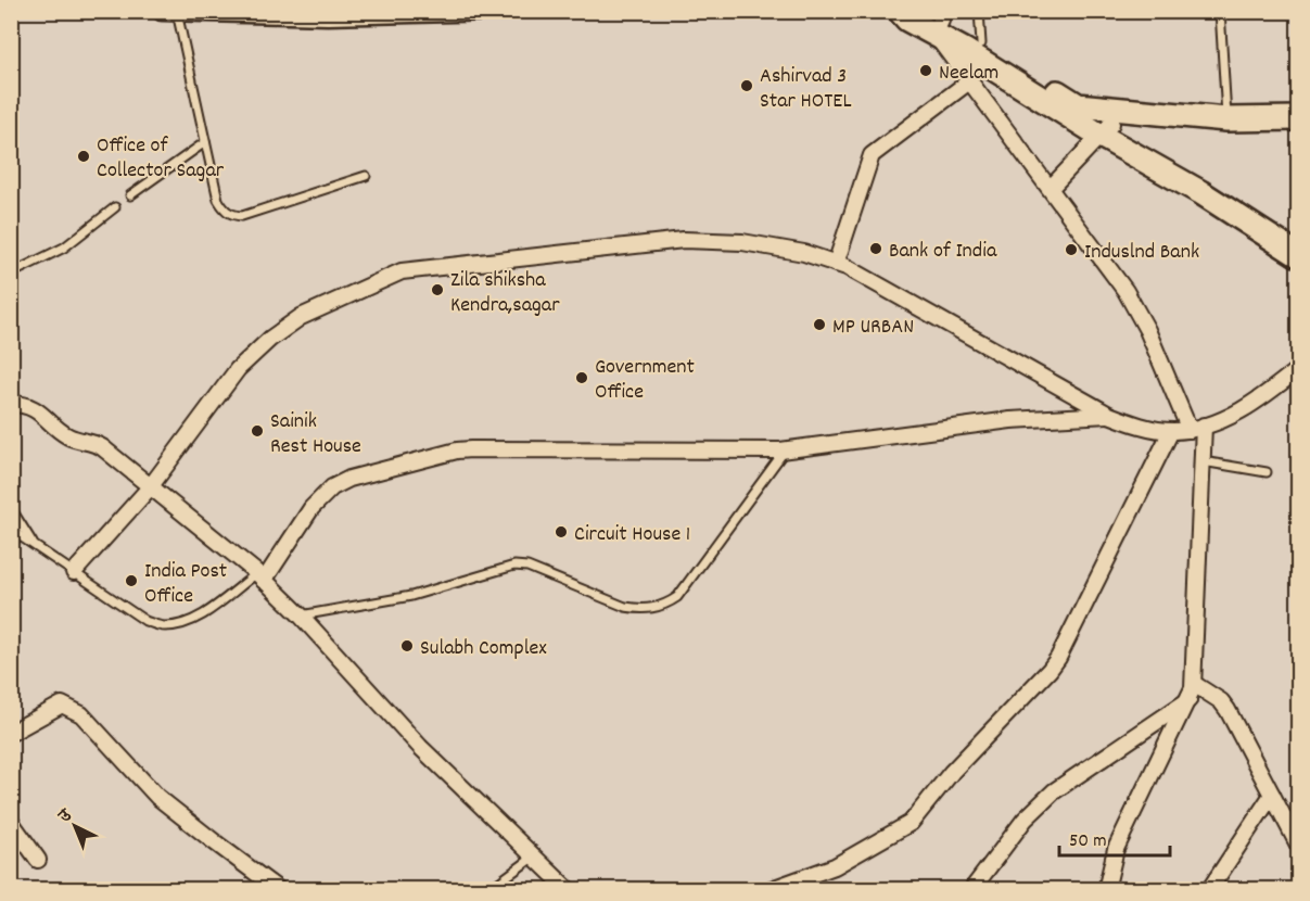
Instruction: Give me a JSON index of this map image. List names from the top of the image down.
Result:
{
  "places": [
    "Neelam",
    "Ashirvad 3 Star HOTEL",
    "Office of Collector Sagar",
    "Bank of India",
    "Induslnd Bank",
    "Zila shiksha Kendra,sagar",
    "MP URBAN",
    "Government Office",
    "Sainik Rest House",
    "Circuit House 1",
    "India Post Office",
    "Sulabh Complex"
  ],
  "scale_bar": "50 m",
  "north": "top left"
}
